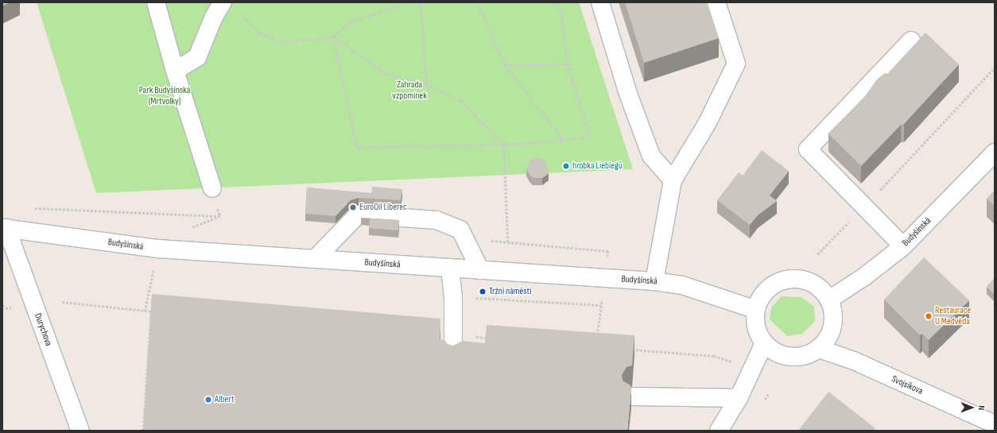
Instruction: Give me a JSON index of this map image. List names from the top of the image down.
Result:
{
  "streets": {
    "street": ["Budyšínská", "Durychova", "Svojsíkova"]
  },
  "crossings": [
    ["Budyšínská", "Durychova"],
    ["Budyšínská", "Svojsíkova"]
  ],
  "parks": ["Zahrada vzpomínek", "Park Budyšínská (Mrtvolky)"],
  "places": [
    "hrobka Liebiegů",
    "EuroOil Liberec",
    "Tržní náměstí",
    "Restaurace U Medvěda",
    "Albert"
  ],
  "north": "right"
}
